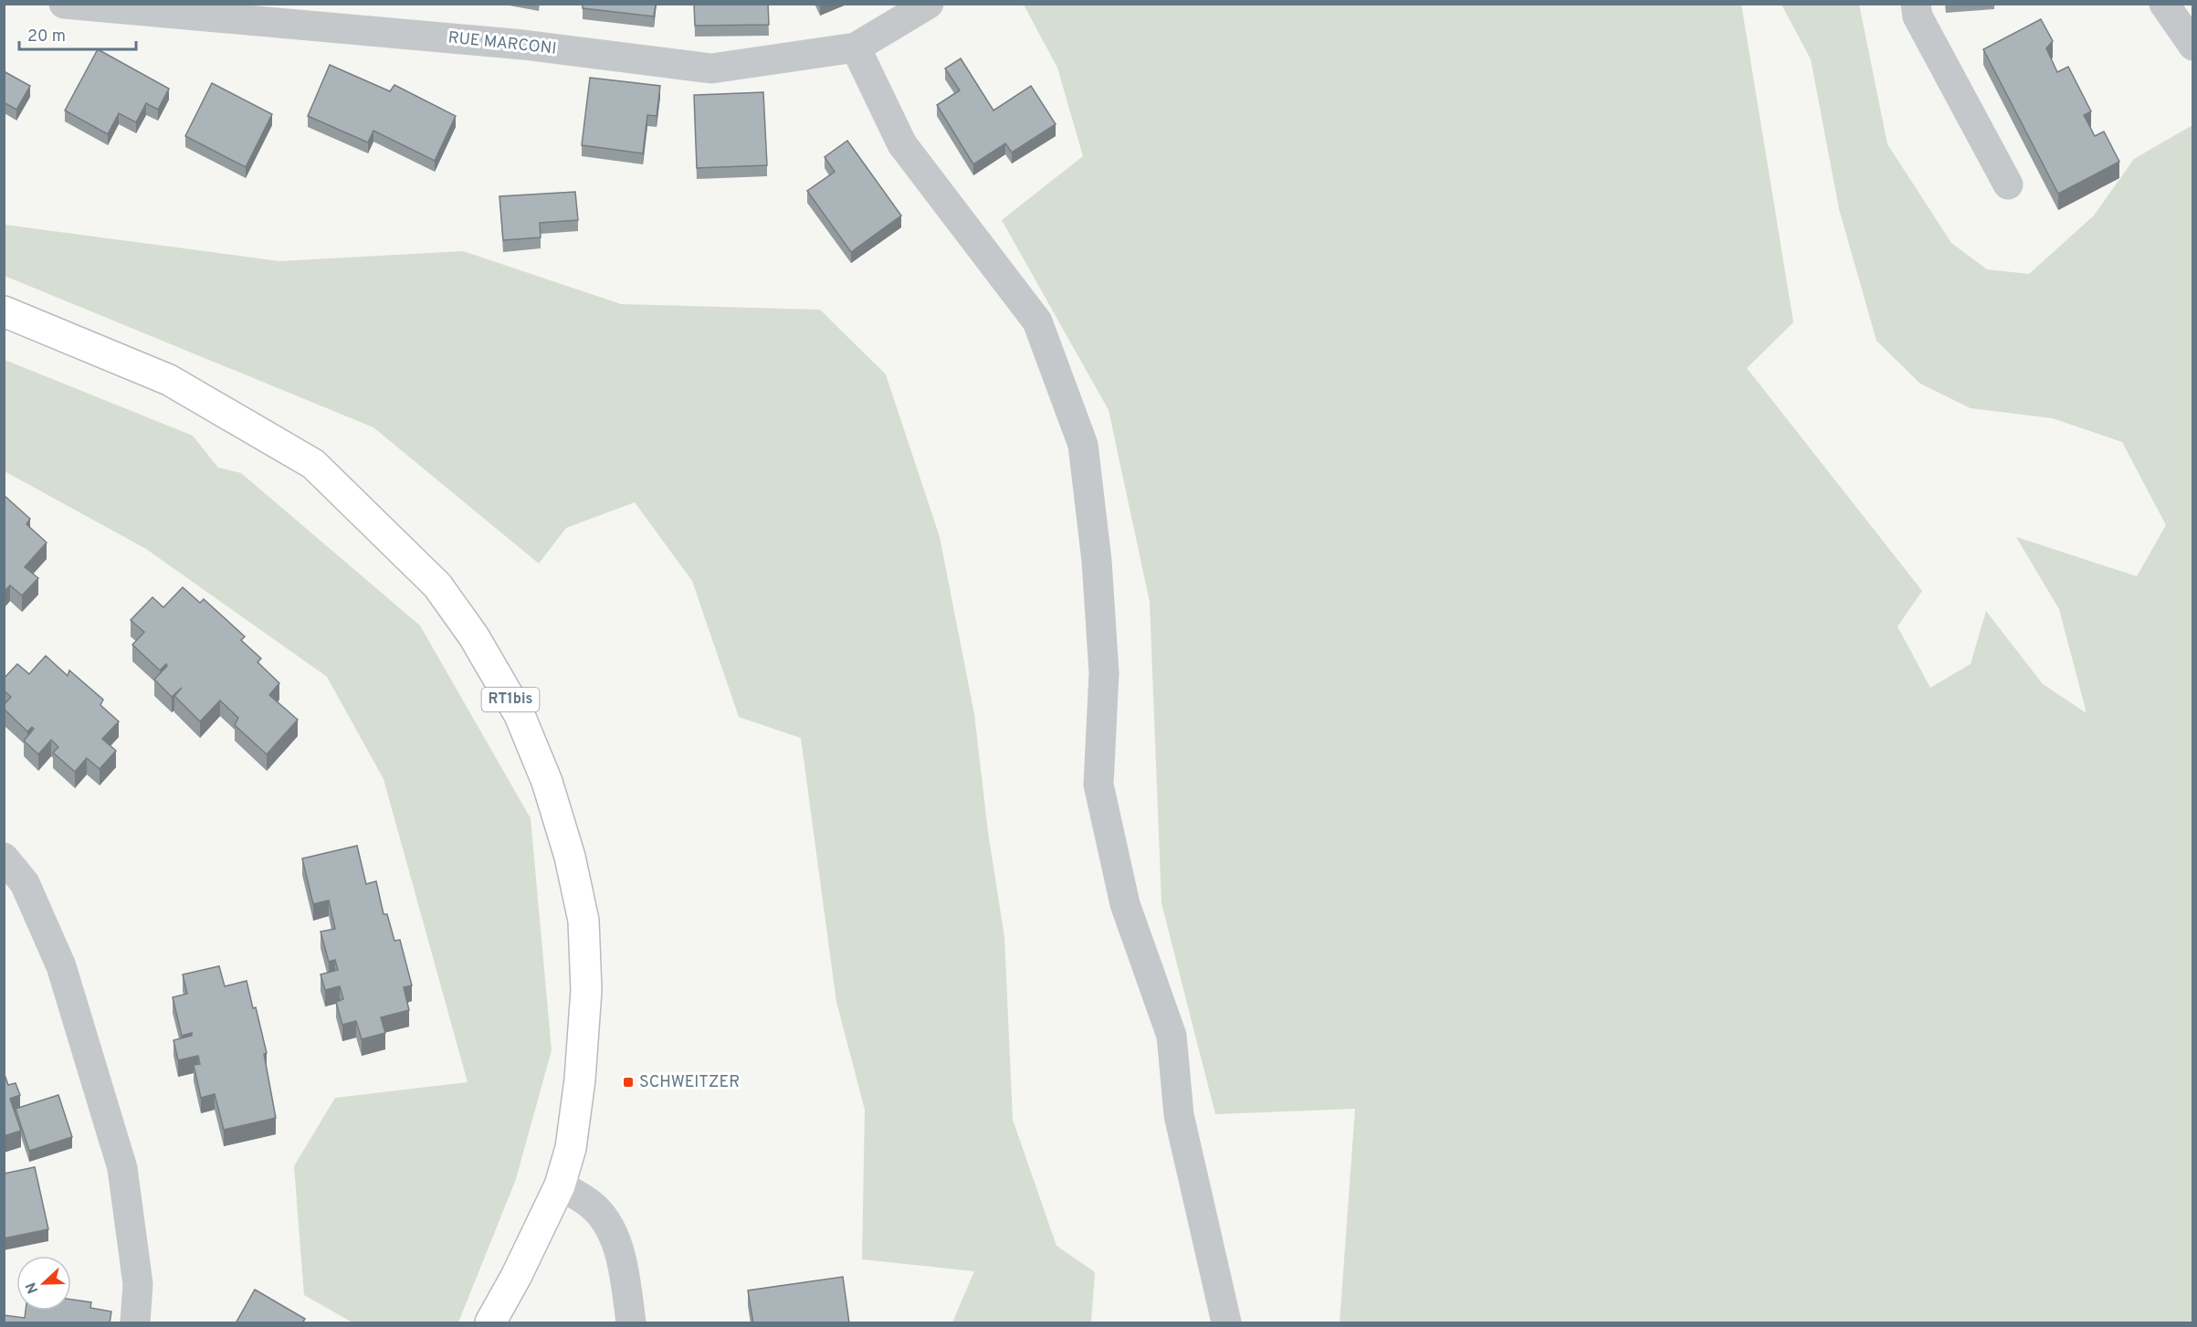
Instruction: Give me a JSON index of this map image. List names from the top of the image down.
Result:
{
  "streets": {
    "main road": ["RT1bis"],
    "street": ["RUE MARCONI"]
  },
  "places": {
    "transit": ["SCHWEITZER"]
  },
  "scale_bar": "20 m",
  "north": "left"
}
